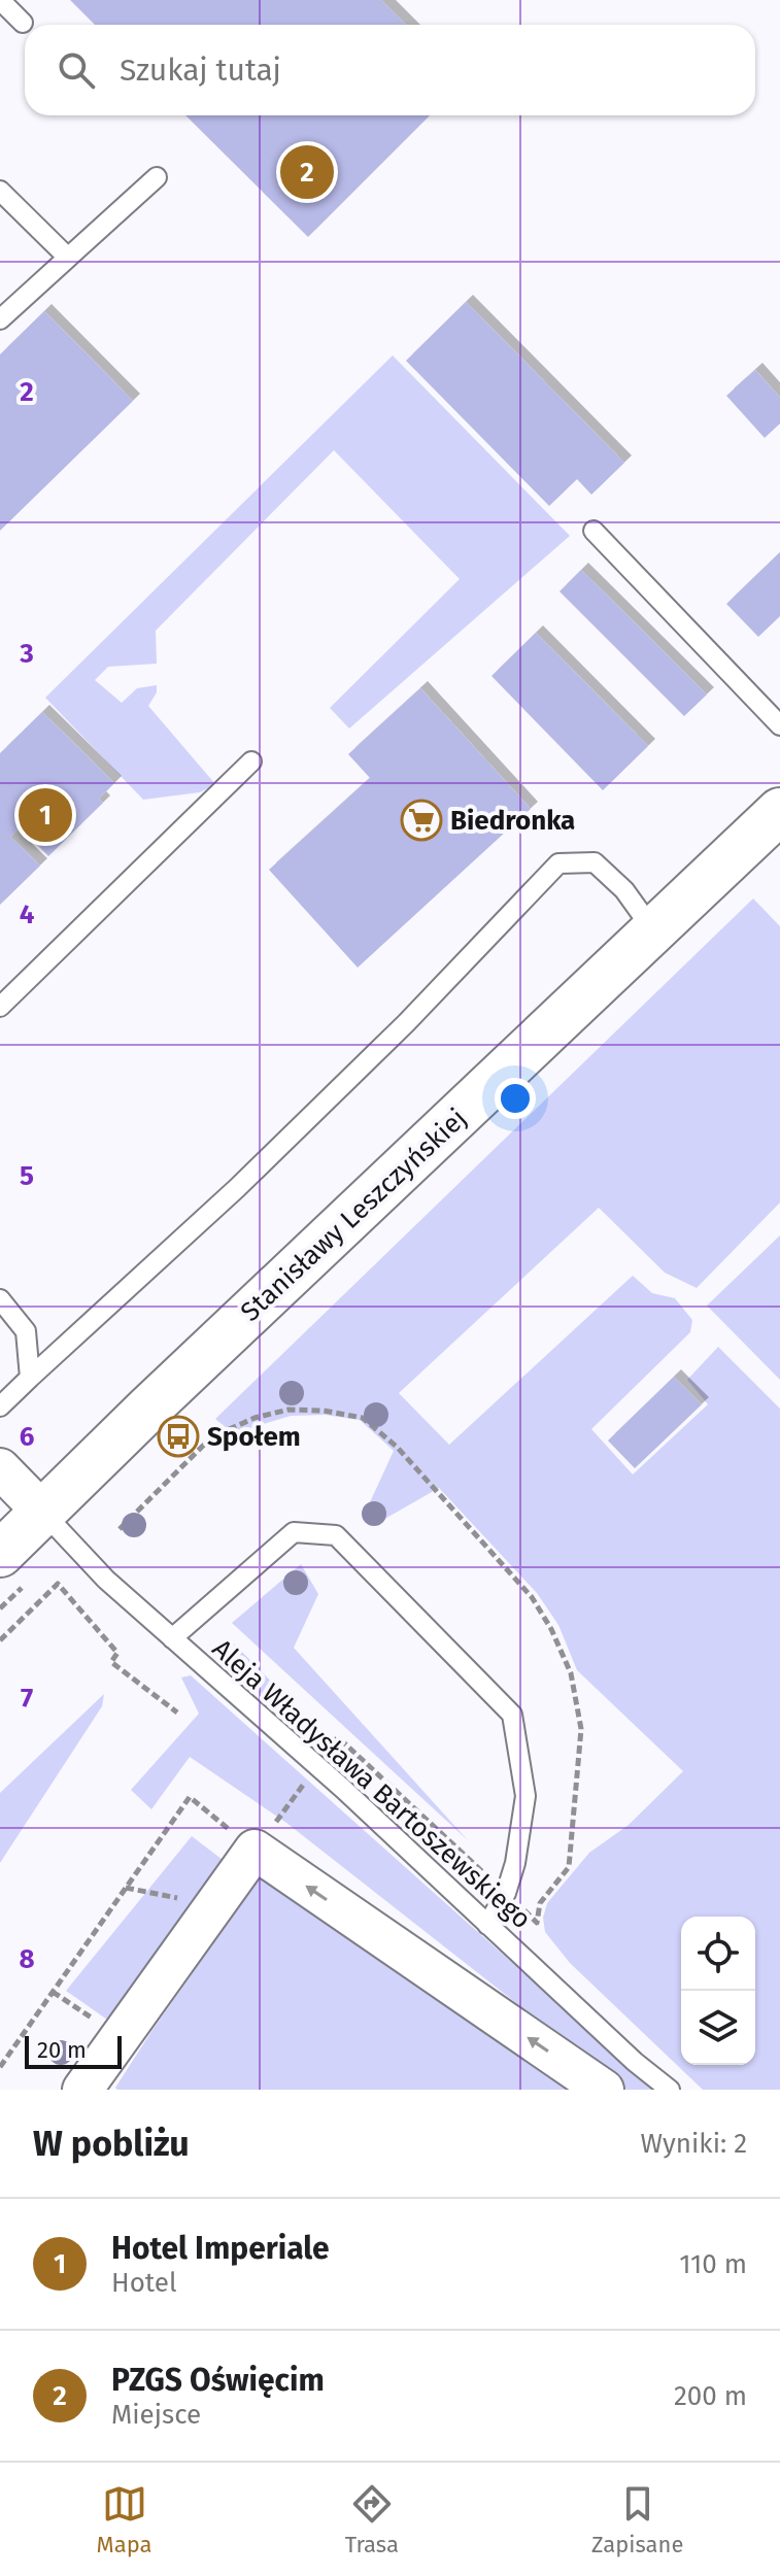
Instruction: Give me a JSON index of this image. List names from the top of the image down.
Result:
{
  "streets": {
    "street": ["Stanisławy Leszczyńskiej"],
    "lane": ["Aleja Władysława Bartoszewskiego"]
  },
  "crossings": [
    ["Stanisławy Leszczyńskiej", "Aleja Władysława Bartoszewskiego"]
  ],
  "places": {
    "supermarket": ["Biedronka"],
    "bus stop": ["Społem"]
  },
  "scale_bar": "20 m",
  "page": {
    "search": "Szukaj tutaj",
    "pins": ["2", "1"],
    "scale": "20 m",
    "heading": ["W pobliżu", "Wyniki: 2"],
    "list": [
      {
        "mark": "1",
        "name": "Hotel Imperiale",
        "note": "Hotel",
        "value": "110 m"
      },
      {
        "mark": "2",
        "name": "PZGS Oświęcim",
        "note": "Miejsce",
        "value": "200 m"
      }
    ],
    "nav": ["Mapa", "Trasa", "Zapisane"]
  },
  "grid": {
    "rows": [
      "2",
      "3",
      "4",
      "5",
      "6",
      "7",
      "8"
    ]
  }
}
